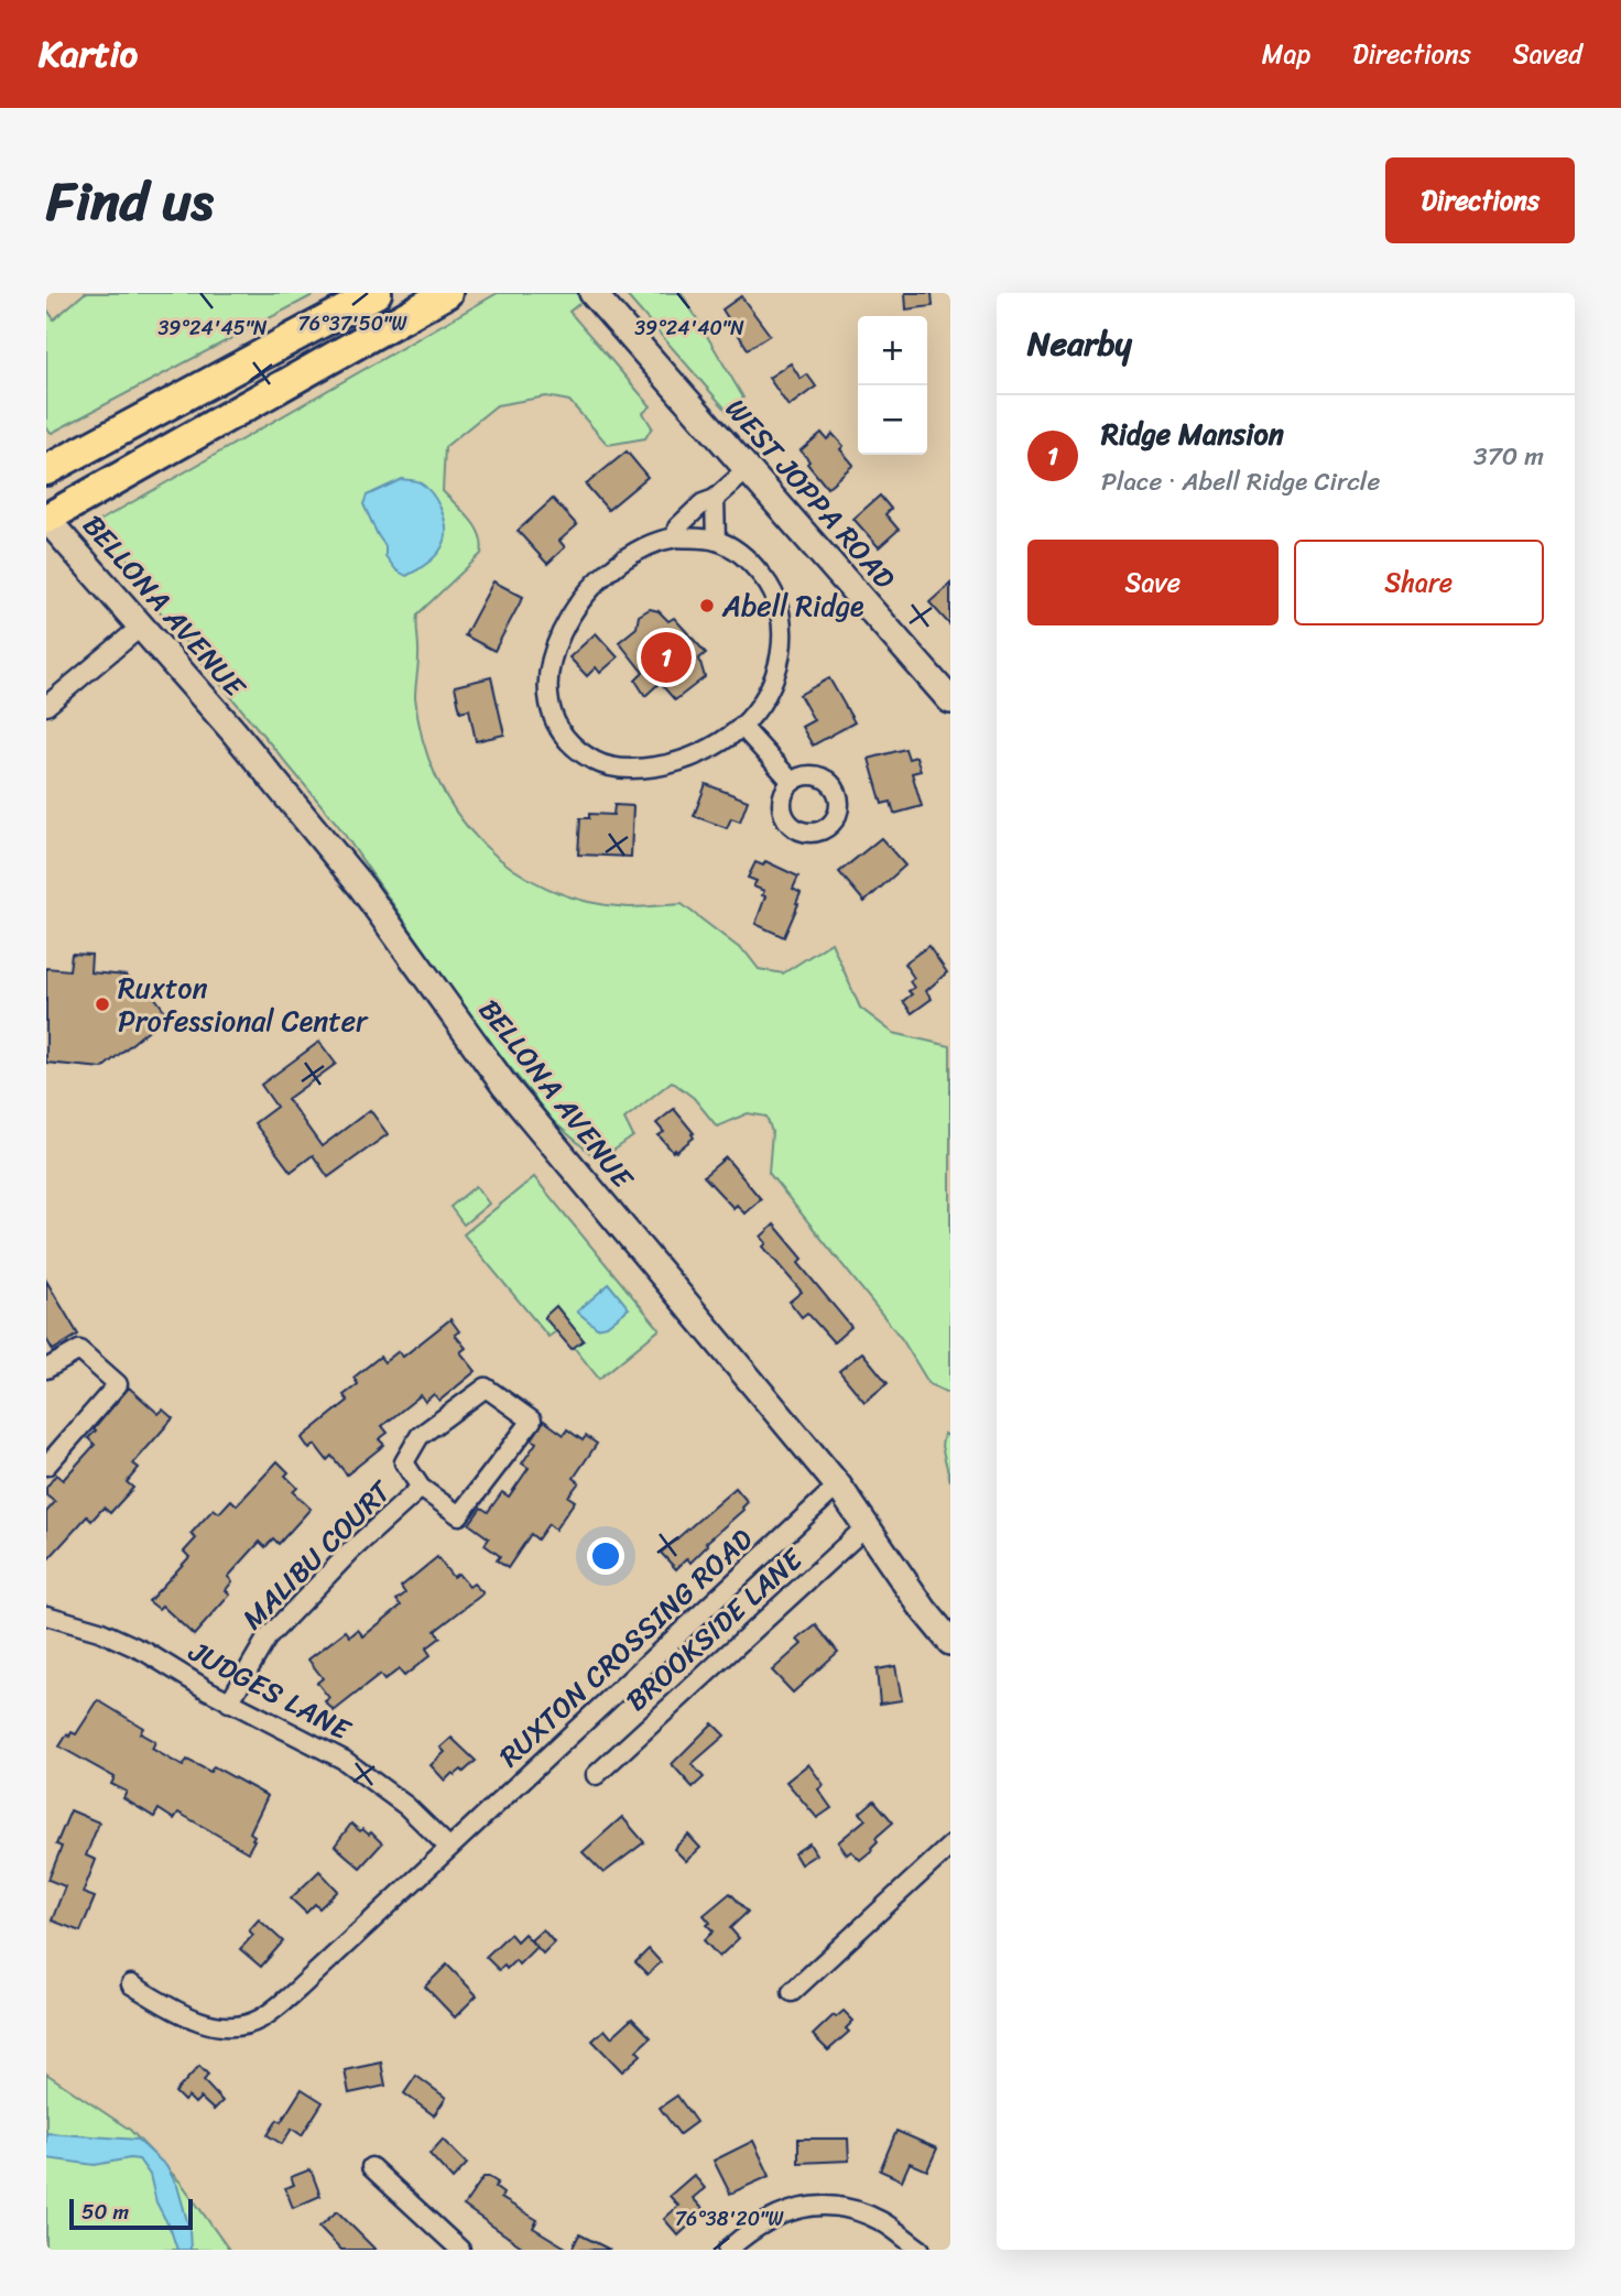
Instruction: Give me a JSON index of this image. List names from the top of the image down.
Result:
{
  "streets": {
    "street": [
      "WEST JOPPA ROAD",
      "BELLONA AVENUE",
      "MALIBU COURT",
      "BROOKSIDE LANE",
      "RUXTON CROSSING ROAD",
      "JUDGES LANE"
    ]
  },
  "crossings": [
    ["BELLONA AVENUE", "BROOKSIDE LANE"],
    ["BELLONA AVENUE", "RUXTON CROSSING ROAD"],
    ["MALIBU COURT", "JUDGES LANE"],
    ["RUXTON CROSSING ROAD", "JUDGES LANE"]
  ],
  "places": ["Abell Ridge", "Ruxton Professional Center"],
  "scale_bar": "50 m",
  "page": {
    "header": "Kartio",
    "nav": ["Map", "Directions", "Saved"],
    "title": "Find us",
    "buttons": [
      "Directions",
      ["Save", "Share"]
    ],
    "heading": "Nearby",
    "map_buttons": ["+", "−"],
    "list": [
      {
        "mark": "1",
        "name": "Ridge Mansion",
        "note": "Place · Abell Ridge Circle",
        "value": "370 m"
      }
    ],
    "pins": "1",
    "scale": "50 m"
  },
  "coordinates": [
    "76°37'50\"W",
    "39°24'45\"N",
    "39°24'40\"N",
    "76°38'20\"W"
  ]
}
